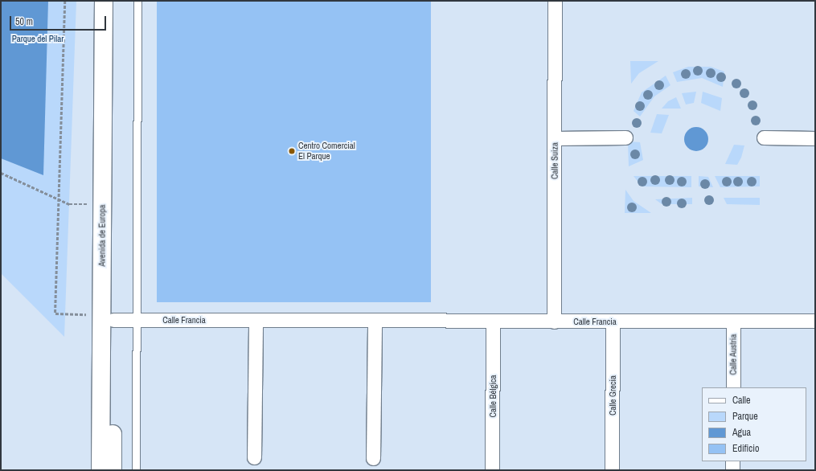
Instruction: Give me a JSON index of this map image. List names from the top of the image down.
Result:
{
  "streets": {
    "main road": ["Avenida de Europa"],
    "street": [
      "Calle Suiza",
      "Calle Francia",
      "Calle Austria",
      "Calle Grecia",
      "Calle Bélgica"
    ]
  },
  "crossings": [
    ["Calle Suiza", "Calle Francia"],
    ["Avenida de Europa", "Calle Francia"],
    ["Calle Francia", "Calle Austria"],
    ["Calle Francia", "Calle Grecia"],
    ["Calle Francia", "Calle Bélgica"]
  ],
  "parks": ["Parque del Pilar"],
  "places": ["Centro Comercial El Parque"],
  "legend": [
    "Calle",
    "Parque",
    "Agua",
    "Edificio"
  ],
  "scale_bar": "50 m"
}
